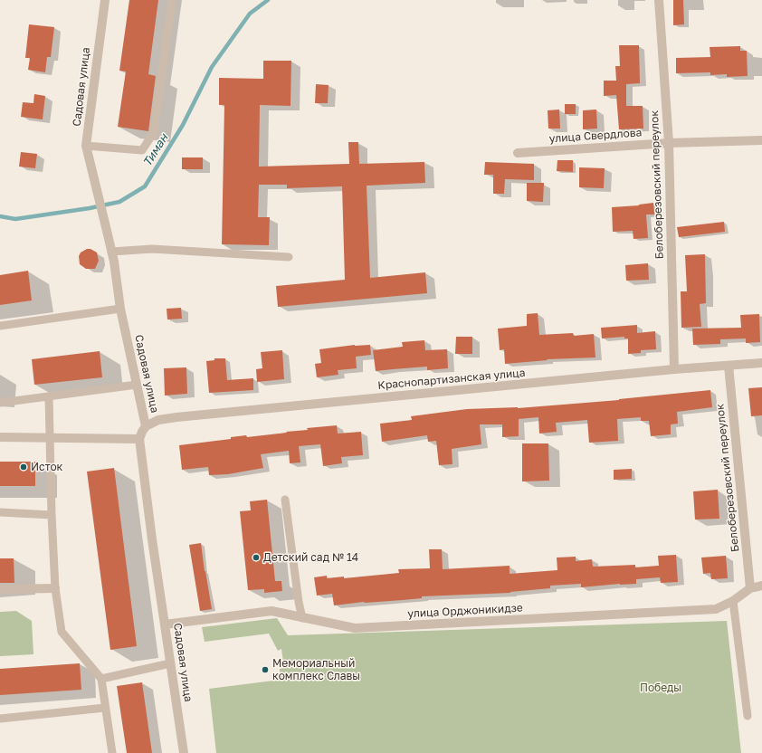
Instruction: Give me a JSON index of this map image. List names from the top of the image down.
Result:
{
  "streets": {
    "street": [
      "Садовая улица",
      "улица Свердлова",
      "Белоберезовский переулок",
      "Краснопартизанская улица",
      "улица Орджоникидзе"
    ]
  },
  "crossings": [
    ["Садовая улица", "Краснопартизанская улица"],
    ["Садовая улица", "улица Орджоникидзе"],
    ["улица Свердлова", "Белоберезовский переулок"],
    ["Белоберезовский переулок", "Краснопартизанская улица"],
    ["Белоберезовский переулок", "улица Орджоникидзе"]
  ],
  "water": ["Тиман"],
  "parks": ["Победы"],
  "places": ["Исток", "Детский сад № 14", "Мемориальный комплекс Славы"]
}
